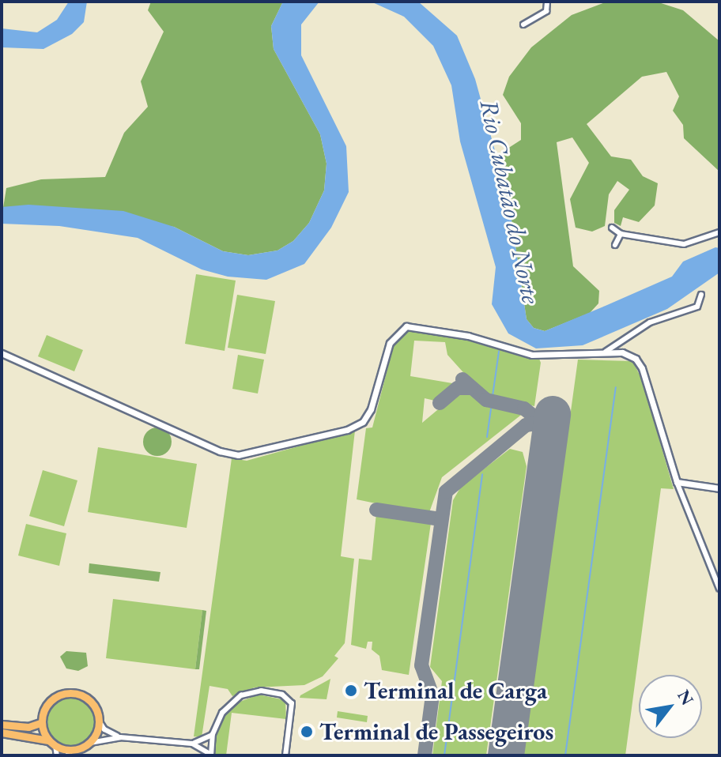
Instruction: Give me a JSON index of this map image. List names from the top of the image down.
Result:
{
  "water": ["Rio Cubatão do Norte"],
  "places": ["Terminal de Carga", "Terminal de Passegeiros"],
  "north": "top right"
}
